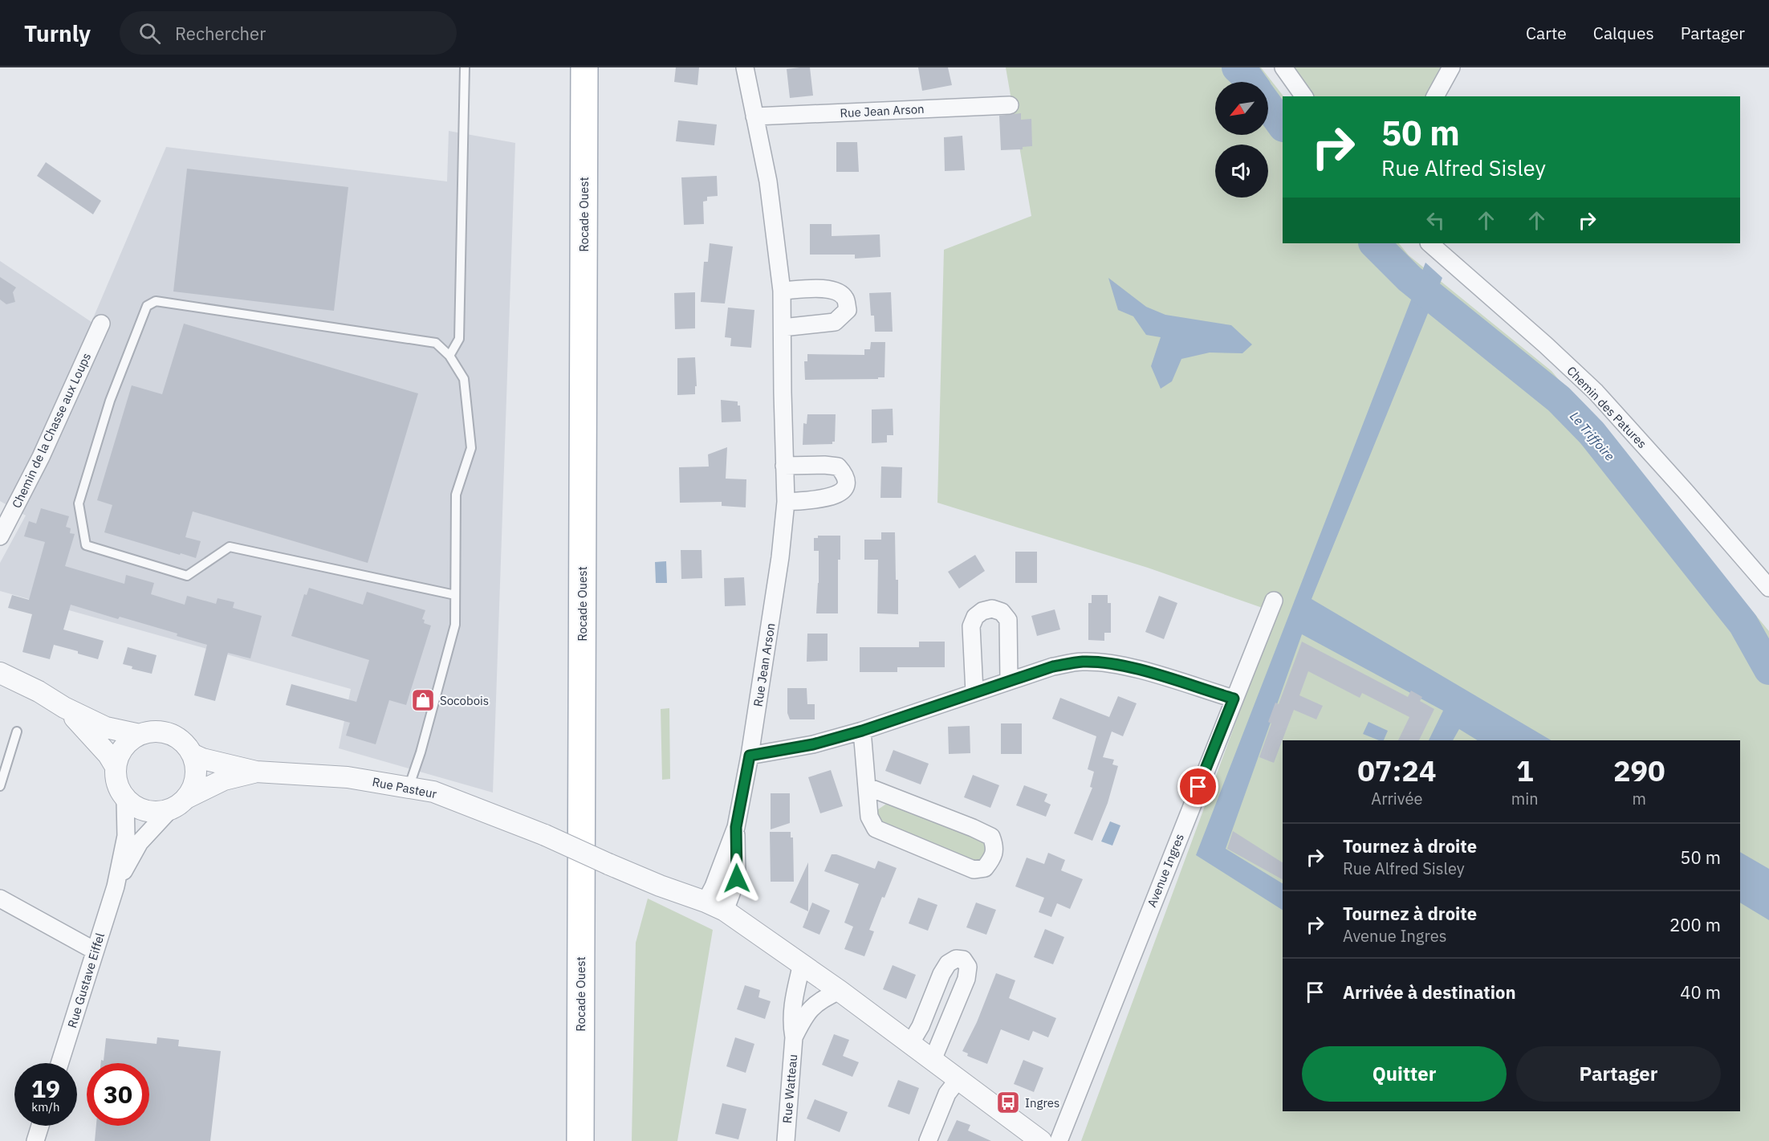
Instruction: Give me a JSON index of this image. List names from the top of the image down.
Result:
{
  "streets": {
    "main road": ["Rocade Ouest"],
    "street": [
      "Rue Jean Arson",
      "Chemin des Patures",
      "Chemin de la Chasse aux Loups",
      "Rue Pasteur",
      "Avenue Ingres",
      "Rue Gustave Eiffel",
      "Rue Watteau"
    ]
  },
  "crossings": [
    ["Rue Jean Arson", "Rue Pasteur"],
    ["Rue Pasteur", "Rue Gustave Eiffel"],
    ["Rue Pasteur", "Rue Watteau"]
  ],
  "water": ["Le Triffoire"],
  "places": {
    "shop": ["Socobois"],
    "bus stop": ["Ingres"]
  },
  "north": "bottom left",
  "page": {
    "header": "Turnly",
    "search": "Rechercher",
    "nav": ["Carte", "Calques", "Partager"],
    "turn": ["50 m", "Rue Alfred Sisley"],
    "eta": [
      "07:24",
      "Arrivée",
      "1",
      "min",
      "290",
      "m"
    ],
    "list": [
      {
        "name": "Tournez à droite",
        "note": "Rue Alfred Sisley",
        "value": "50 m"
      },
      {
        "name": "Tournez à droite",
        "note": "Avenue Ingres",
        "value": "200 m"
      },
      {
        "name": "Arrivée à destination",
        "value": "40 m"
      }
    ],
    "buttons": ["Quitter", "Partager"],
    "speed": "19 km/h",
    "limit": "30"
  }
}
